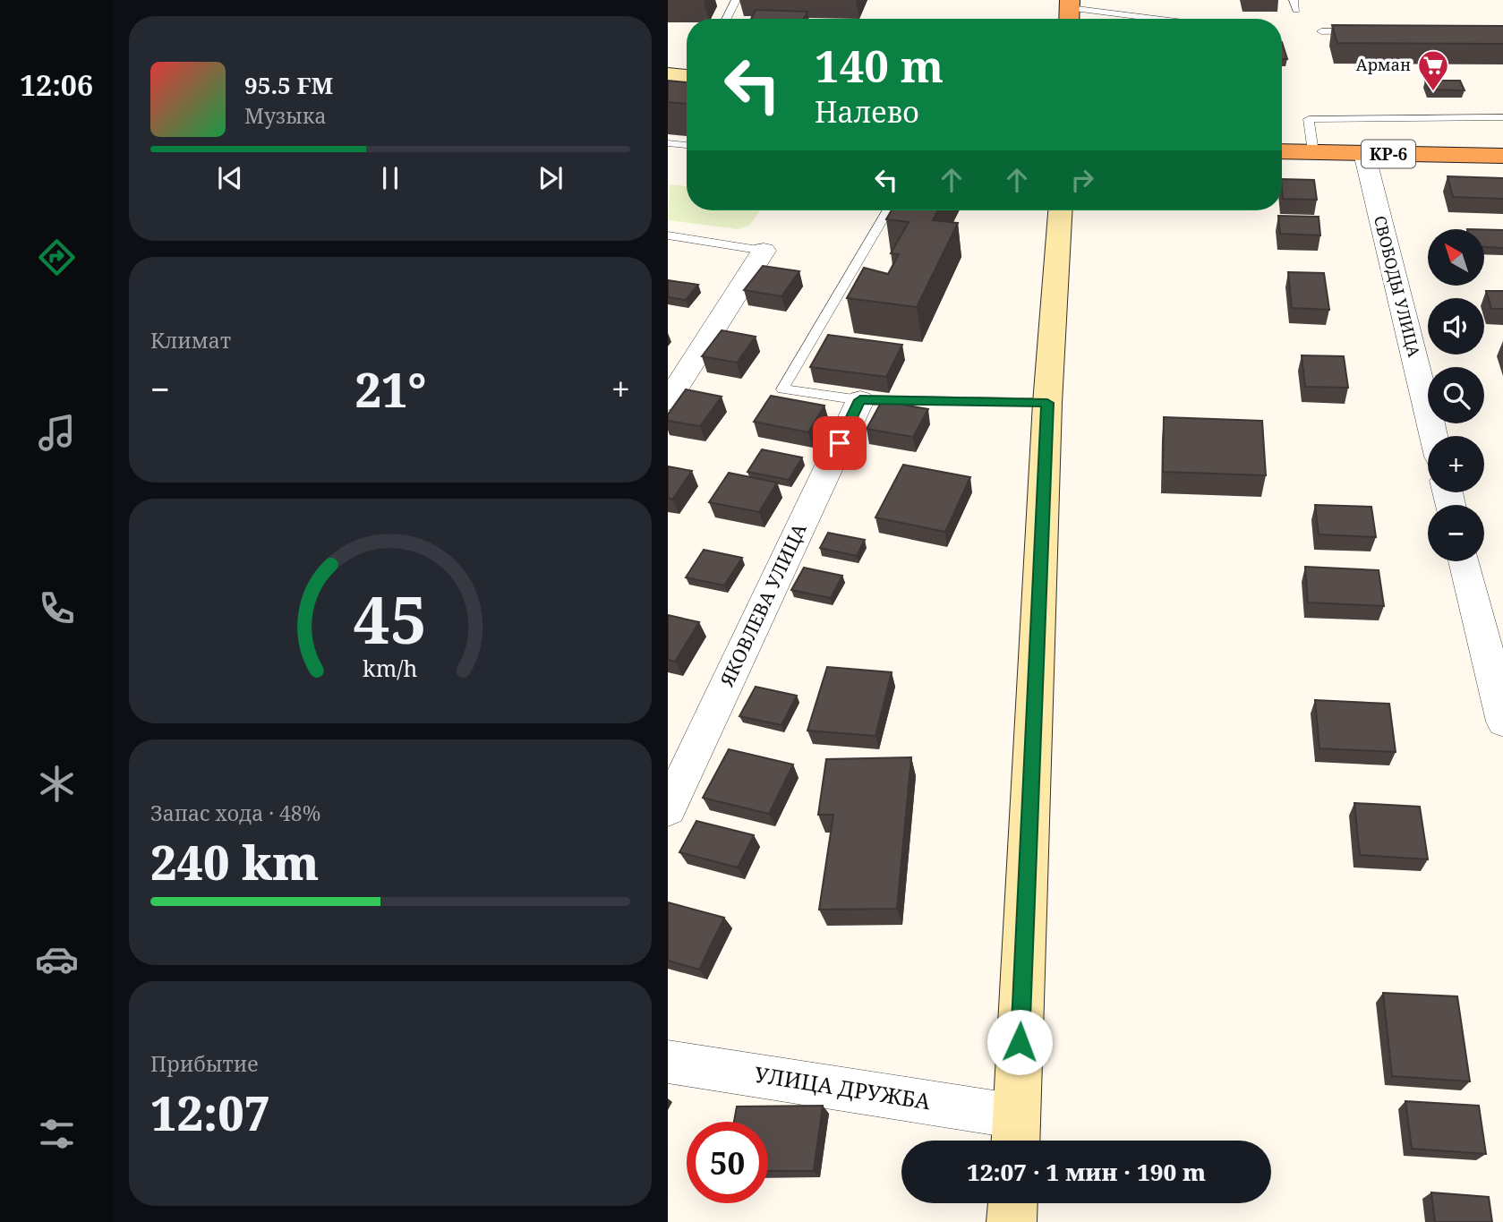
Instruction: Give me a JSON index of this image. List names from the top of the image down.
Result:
{
  "streets": {
    "highway": ["KP-6"],
    "street": ["СВОБОДЫ УЛИЦА", "ЯКОВЛЕВА УЛИЦА", "УЛИЦА ДРУЖБА"]
  },
  "crossings": [
    ["KP-6", "СВОБОДЫ УЛИЦА"]
  ],
  "places": {
    "supermarket": ["Арман"]
  },
  "north": "top left",
  "page": {
    "tabs": "12:06",
    "turn": ["140 m", "Налево"],
    "song": ["95.5 FM", "Музыка"],
    "map_buttons": ["+", "−"],
    "tile": [
      "Климат",
      ["Запас хода · 48%", "240 km"],
      ["Прибытие", "12:07"]
    ],
    "heat": ["−", "21°", "+"],
    "limit": "50",
    "trip": "12:07 · 1 мин · 190 m",
    "gauge": ["45", "km/h"]
  }
}
